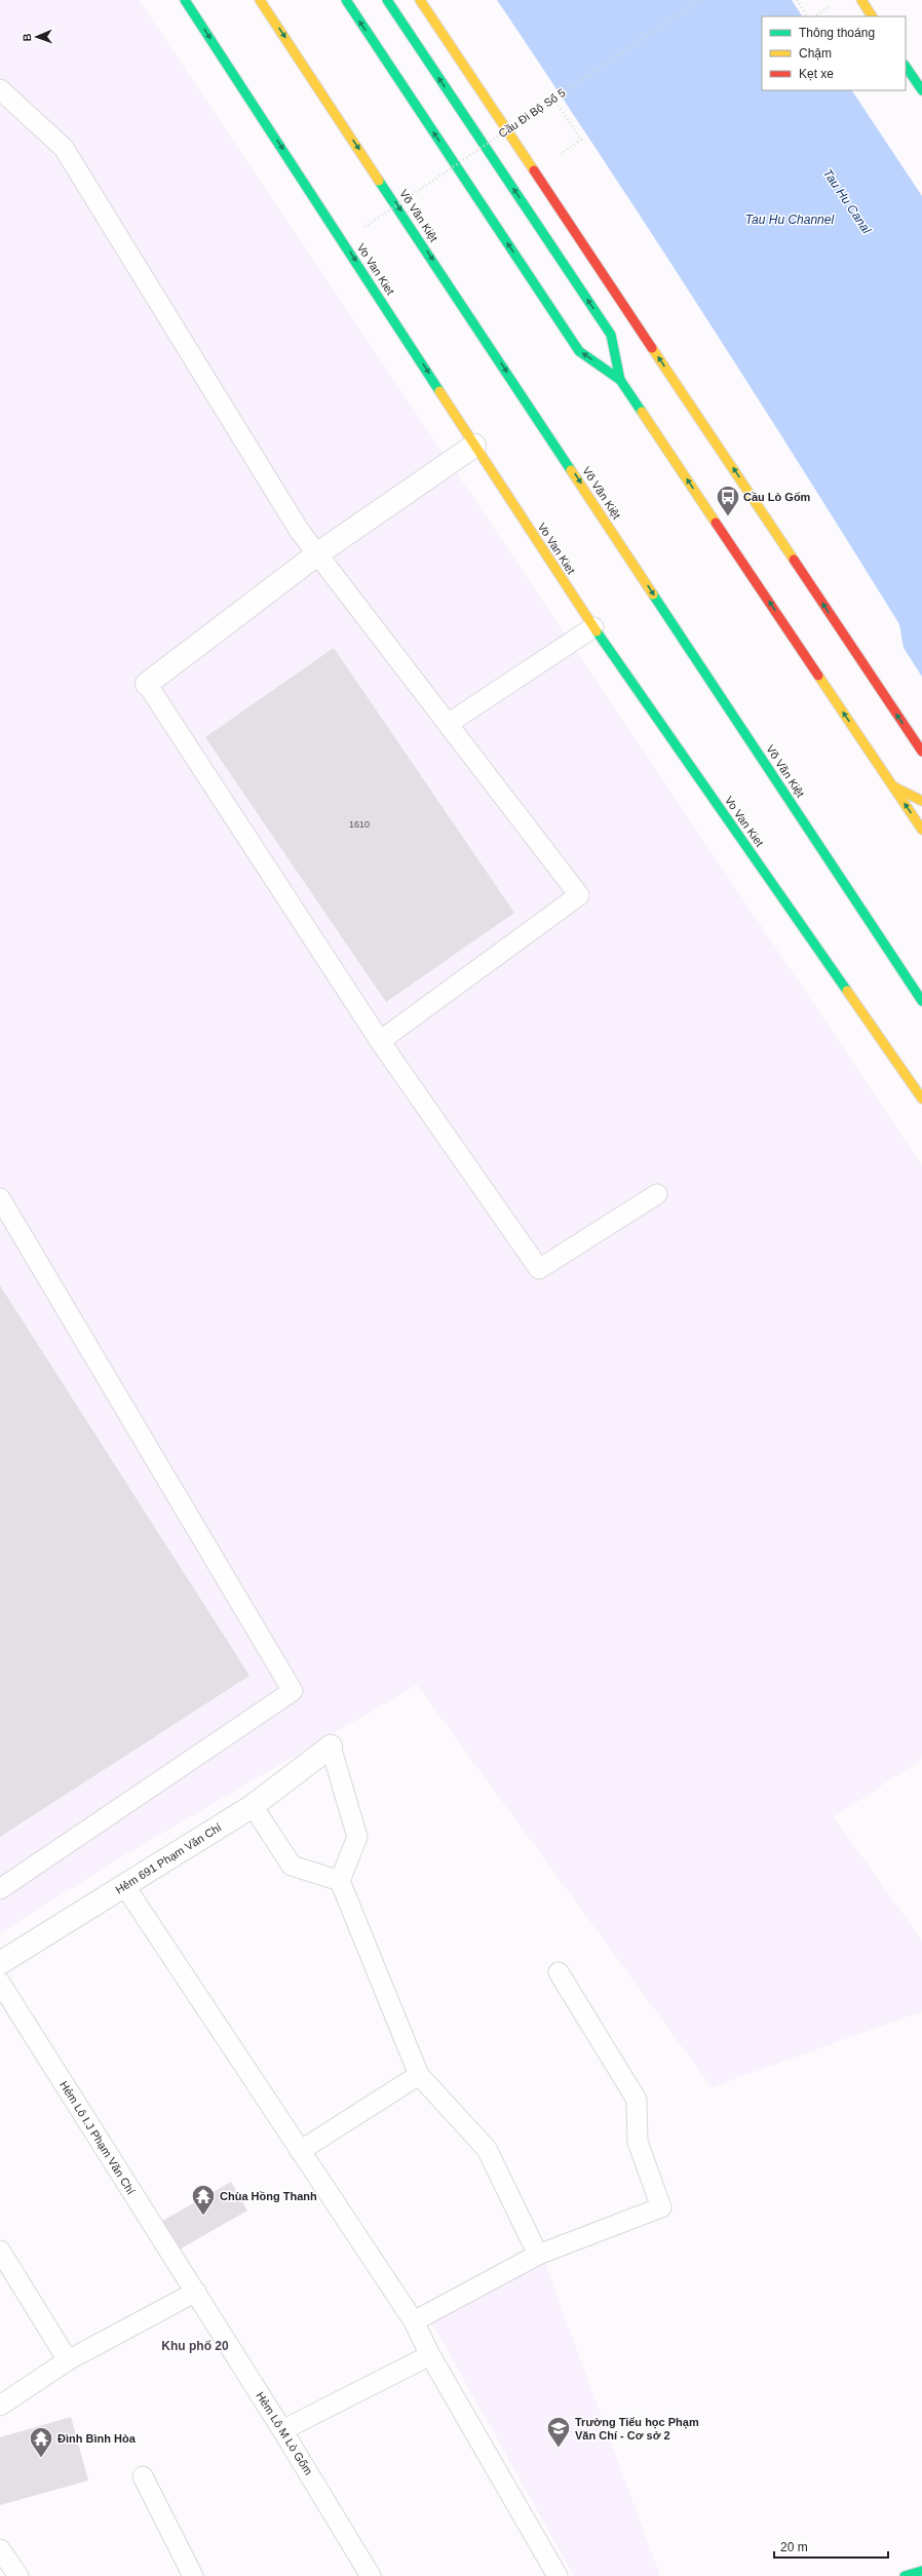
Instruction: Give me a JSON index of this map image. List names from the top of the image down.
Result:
{
  "streets": {
    "main road": ["Võ Văn Kiệt", "Vo Van Kiet"],
    "street": ["Hẻm 691 Phạm Văn Chí"],
    "lane": ["Hẻm Lô I.J Phạm Văn Chí", "Hẻm Lô M Lò Gốm"],
    "path": ["Cầu Đi Bộ Số 5"]
  },
  "crossings": [
    ["Hẻm Lô I.J Phạm Văn Chí", "Hẻm Lô M Lò Gốm"]
  ],
  "one_way": ["Vo Van Kiet"],
  "districts": ["Khu phố 20"],
  "water": ["Tau Hu Canal", "Tau Hu Channel"],
  "places": {
    "bus stop": ["Cầu Lò Gốm"],
    "temple": ["Chùa Hồng Thanh", "Đình Bình Hòa"],
    "school or university": ["Trường Tiểu học Phạm Văn Chí - Cơ sở 2"]
  },
  "house_numbers": ["1610"],
  "legend": ["Thông thoáng", "Chậm", "Kẹt xe"],
  "scale_bar": "20 m",
  "north": "left"
}
